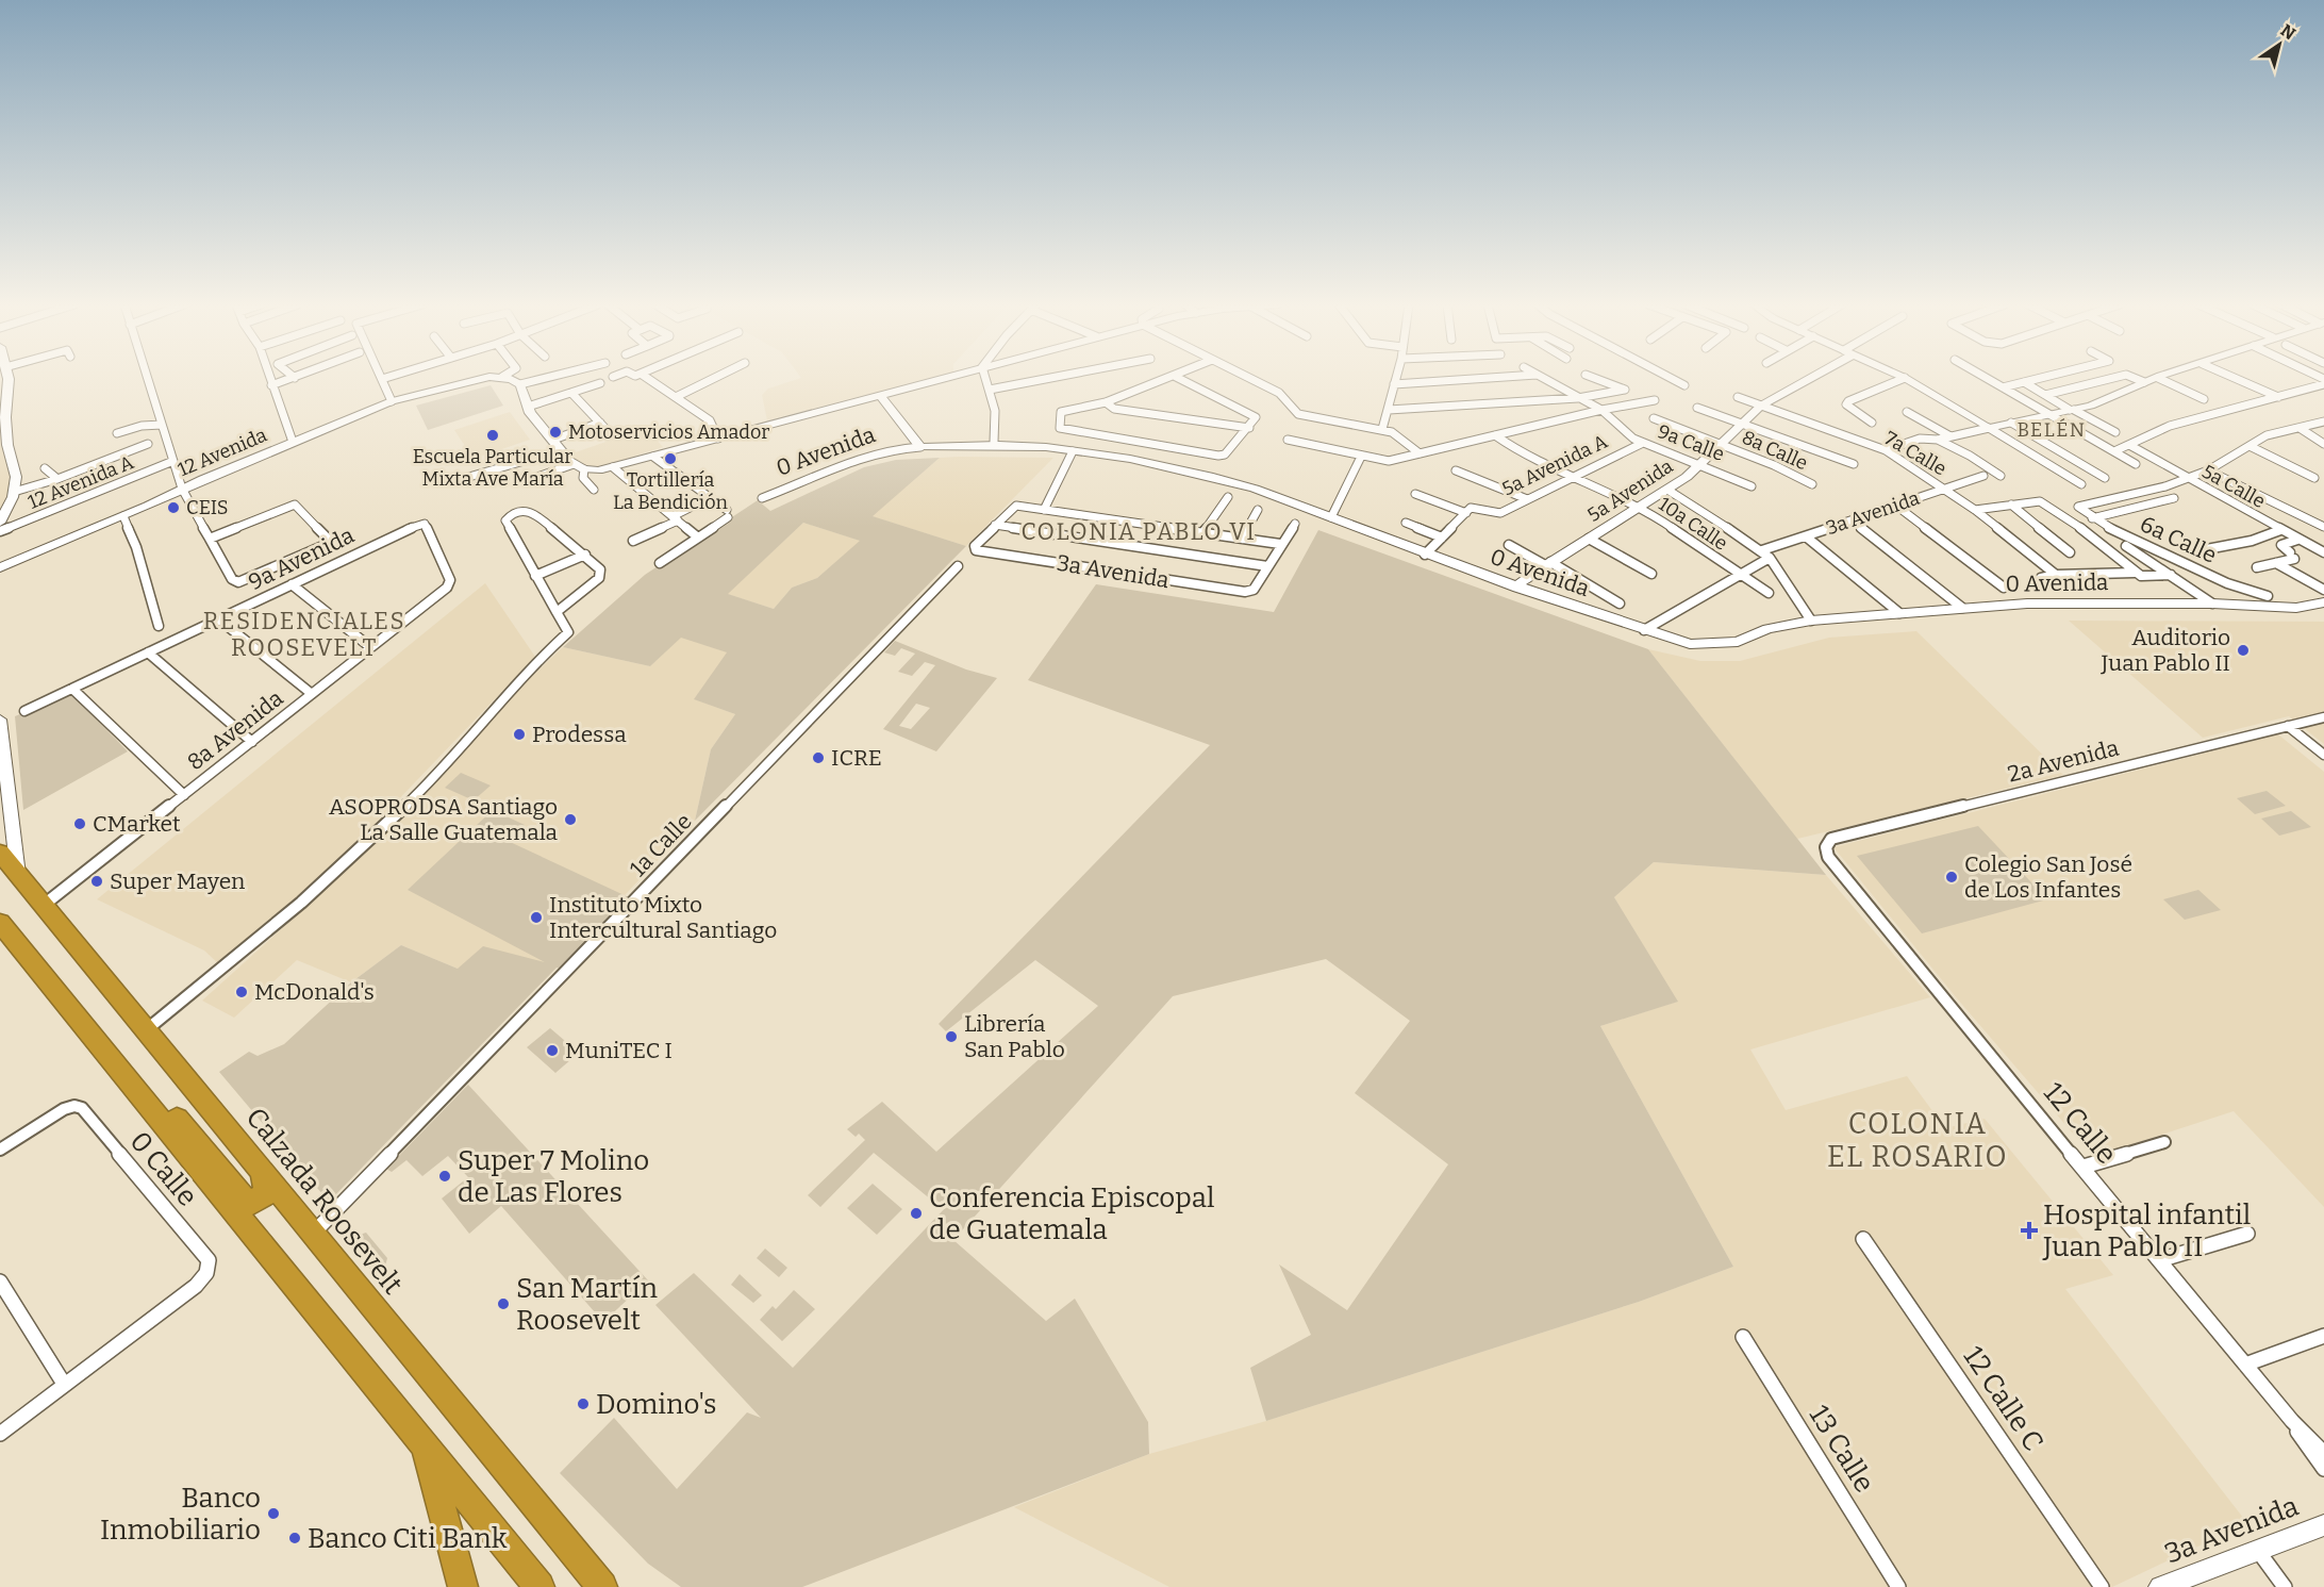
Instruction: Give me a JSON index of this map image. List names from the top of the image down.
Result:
{
  "streets": {
    "highway": ["Calzada Roosevelt"],
    "street": [
      "9a Calle",
      "8a Calle",
      "0 Avenida",
      "12 Avenida",
      "7a Calle",
      "5a Avenida A",
      "12 Avenida A",
      "5a Calle",
      "5a Avenida",
      "3a Avenida",
      "10a Calle",
      "6a Calle",
      "9a Avenida",
      "8a Avenida",
      "2a Avenida",
      "1a Calle",
      "12 Calle",
      "0 Calle",
      "12 Calle C",
      "13 Calle"
    ]
  },
  "crossings": [
    ["9a Calle", "5a Avenida A"],
    ["9a Calle", "5a Avenida"],
    ["8a Calle", "5a Avenida"],
    ["0 Avenida", "5a Avenida"],
    ["7a Calle", "5a Avenida"],
    ["7a Calle", "3a Avenida"],
    ["5a Avenida A", "10a Calle"],
    ["5a Calle", "6a Calle"],
    ["5a Avenida", "10a Calle"],
    ["9a Avenida", "8a Avenida"],
    ["8a Avenida", "Calzada Roosevelt"],
    ["2a Avenida", "12 Calle"],
    ["1a Calle", "Calzada Roosevelt"]
  ],
  "districts": [
    "BELÉN",
    "COLONIA PABLO VI",
    "RESIDENCIALES ROOSEVELT",
    "COLONIA EL ROSARIO"
  ],
  "places": {
    "other": [
      "Motoservicios Amador",
      "Escuela Particular Mixta Ave María",
      "Tortillería La Bendición",
      "CEIS",
      "Auditorio Juan Pablo II",
      "Prodessa",
      "ICRE",
      "ASOPRODSA Santiago La Salle Guatemala",
      "CMarket",
      "Colegio San José de Los Infantes",
      "Super Mayen",
      "Instituto Mixto Intercultural Santiago",
      "McDonald's",
      "Librería San Pablo",
      "MuniTEC I",
      "Super 7 Molino de Las Flores",
      "Conferencia Episcopal de Guatemala",
      "San Martín Roosevelt",
      "Domino's",
      "Banco Inmobiliario",
      "Banco Citi Bank"
    ],
    "health": ["Hospital infantil Juan Pablo II"]
  },
  "north": "top right"
}
